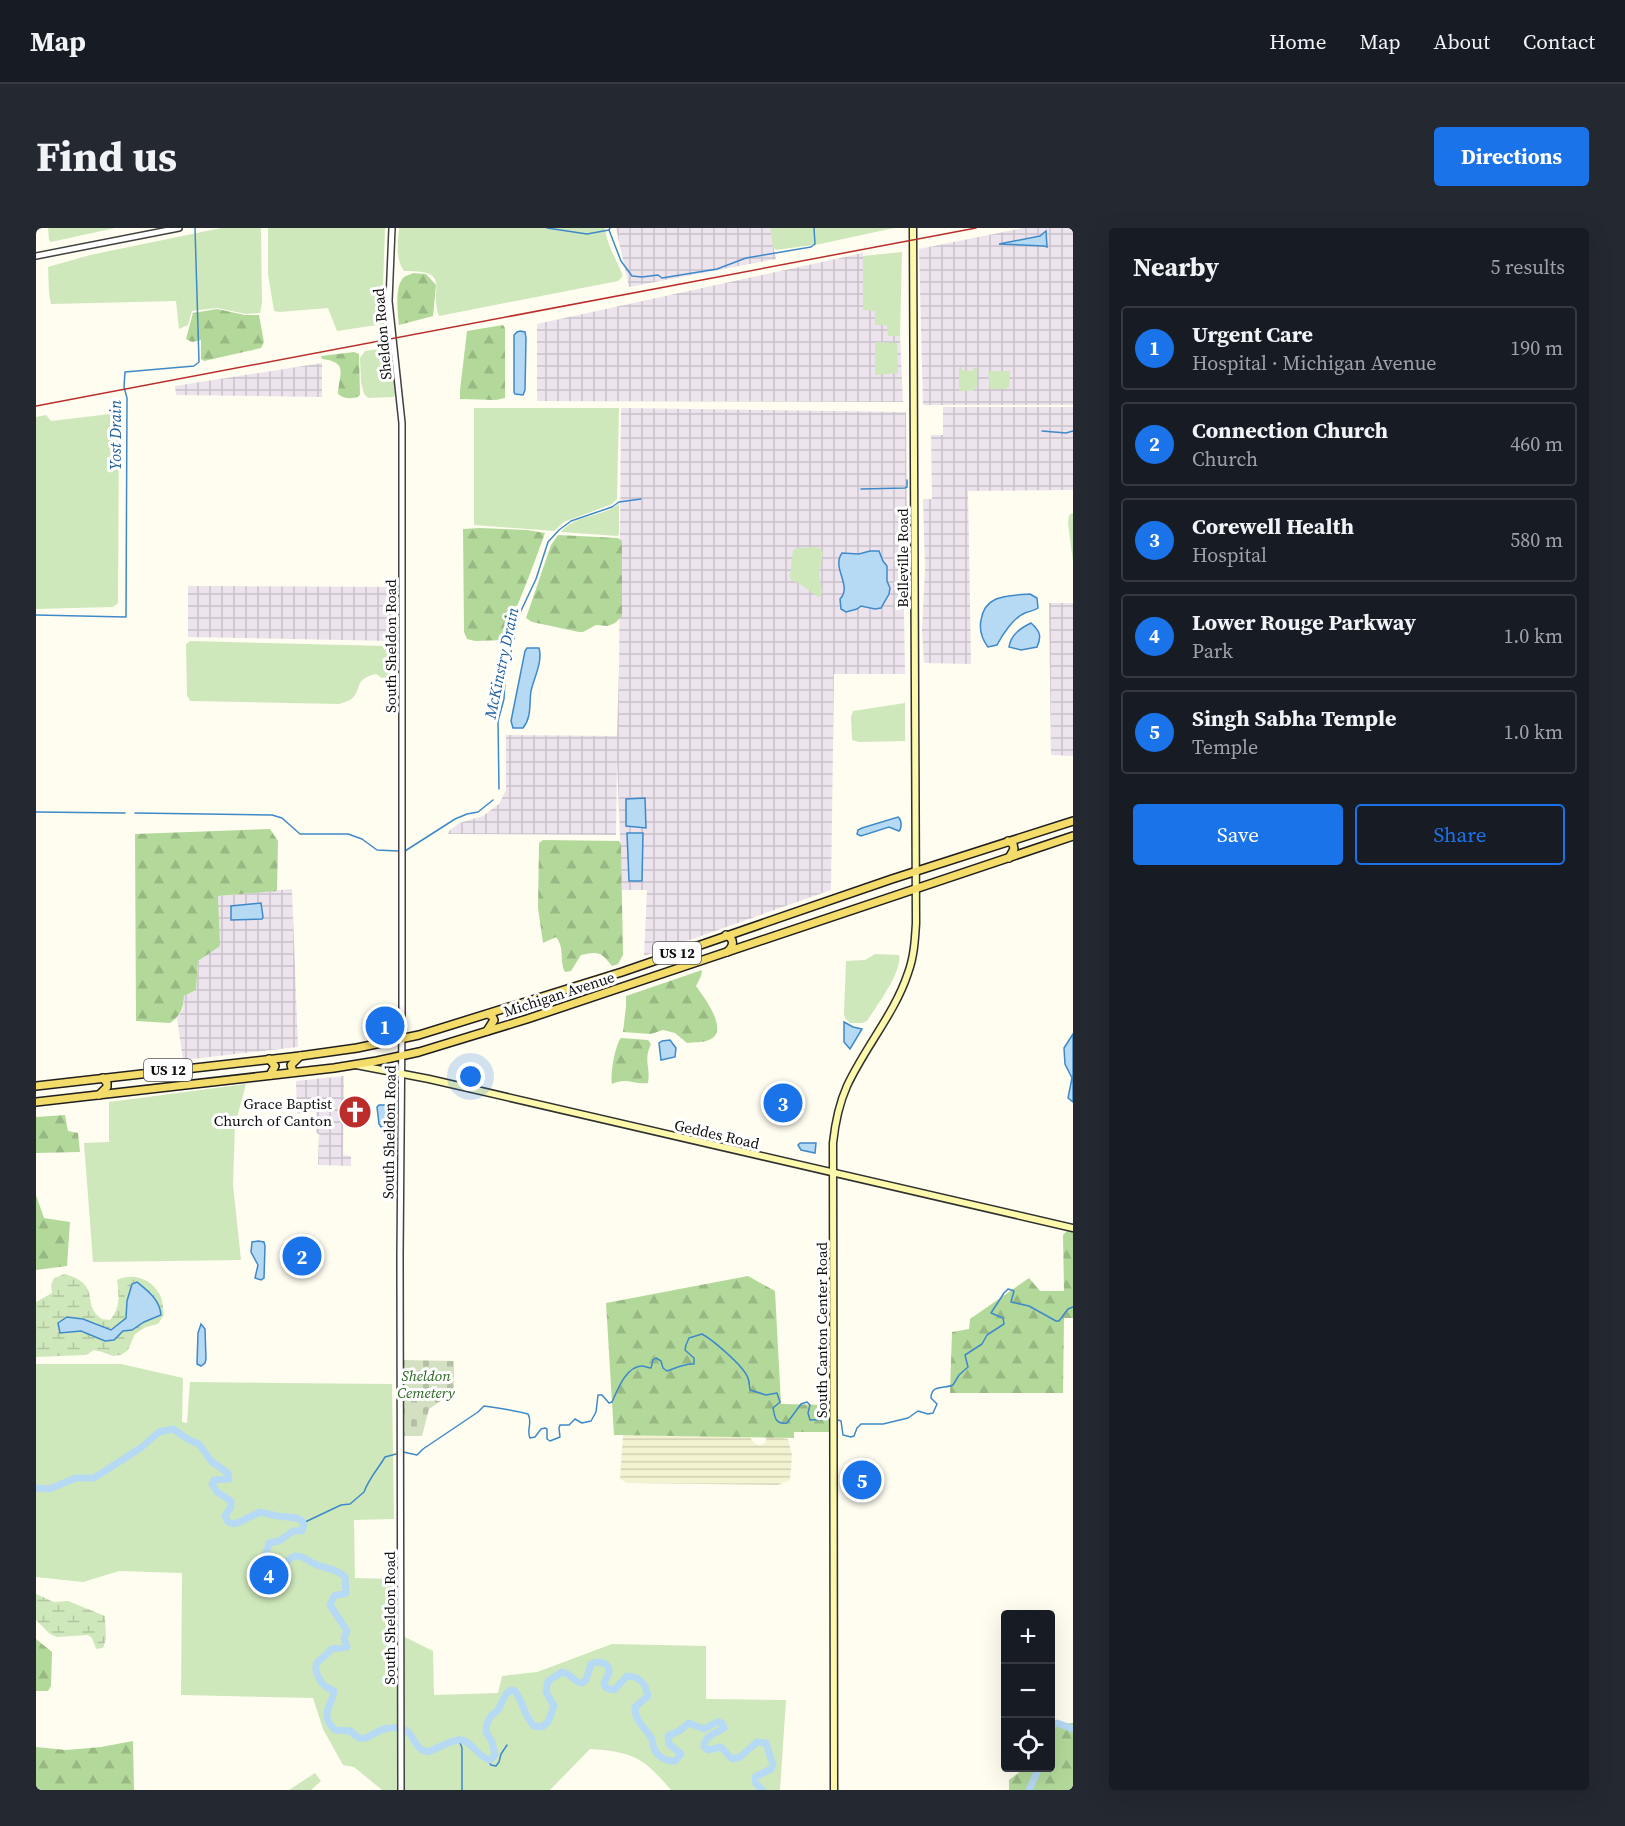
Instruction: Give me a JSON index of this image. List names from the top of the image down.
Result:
{
  "streets": {
    "main road": [
      "Belleville Road",
      "US 12",
      "Michigan Avenue",
      "Geddes Road",
      "South Canton Center Road"
    ],
    "street": ["Sheldon Road", "South Sheldon Road"]
  },
  "crossings": [
    ["Sheldon Road", "South Sheldon Road"],
    ["Belleville Road", "Michigan Avenue"],
    ["Belleville Road", "South Canton Center Road"],
    ["South Sheldon Road", "Michigan Avenue"],
    ["South Sheldon Road", "Geddes Road"],
    ["Michigan Avenue", "Geddes Road"],
    ["Michigan Avenue", "South Canton Center Road"],
    ["Geddes Road", "South Canton Center Road"]
  ],
  "water": ["Yost Drain", "McKinstry Drain"],
  "parks": ["Sheldon Cemetery"],
  "places": {
    "church": ["Grace Baptist Church of Canton"]
  },
  "page": {
    "header": "Map",
    "nav": [
      "Home",
      "Map",
      "About",
      "Contact"
    ],
    "title": "Find us",
    "buttons": [
      "Directions",
      ["Save", "Share"]
    ],
    "heading": ["Nearby", "5 results"],
    "list": [
      {
        "mark": "1",
        "name": "Urgent Care",
        "note": "Hospital · Michigan Avenue",
        "value": "190 m"
      },
      {
        "mark": "2",
        "name": "Connection Church",
        "note": "Church",
        "value": "460 m"
      },
      {
        "mark": "3",
        "name": "Corewell Health",
        "note": "Hospital",
        "value": "580 m"
      },
      {
        "mark": "4",
        "name": "Lower Rouge Parkway",
        "note": "Park",
        "value": "1.0 km"
      },
      {
        "mark": "5",
        "name": "Singh Sabha Temple",
        "note": "Temple",
        "value": "1.0 km"
      }
    ],
    "pins": [
      "1",
      "3",
      "2",
      "5",
      "4"
    ],
    "map_buttons": ["+", "−"]
  }
}
